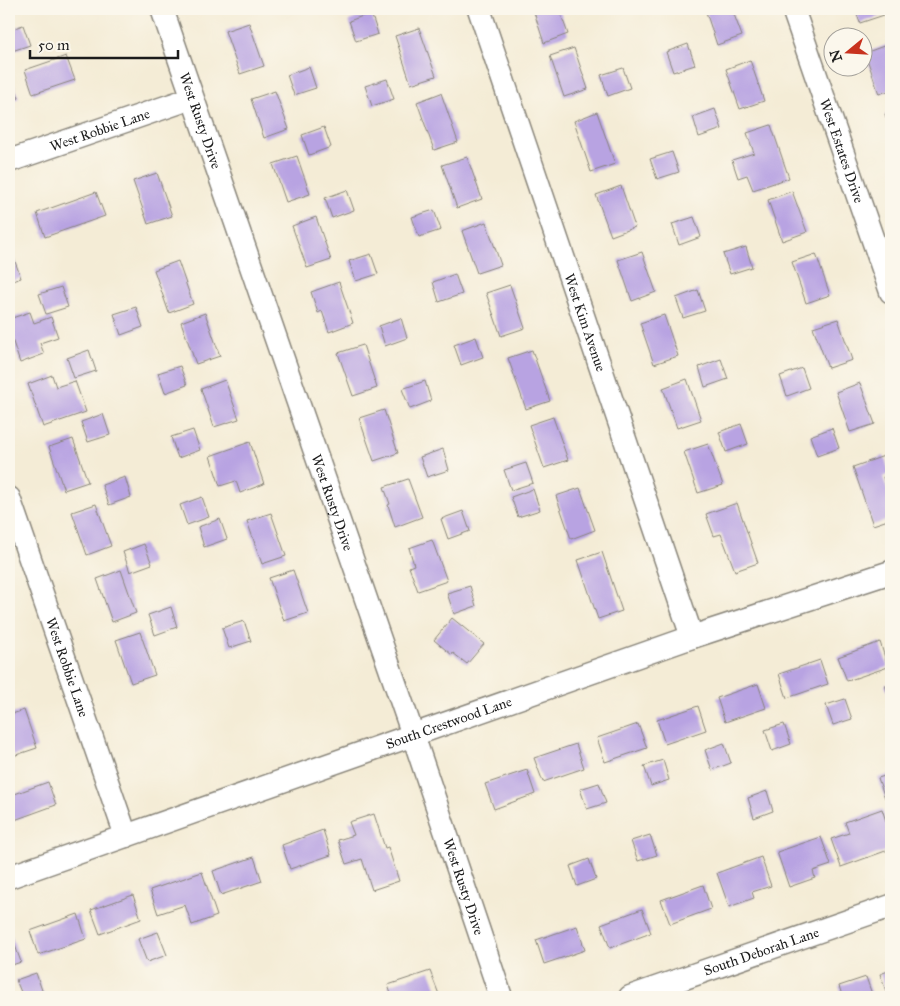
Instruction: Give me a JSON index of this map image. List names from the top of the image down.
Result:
{
  "streets": {
    "street": [
      "West Rusty Drive",
      "West Robbie Lane",
      "West Estates Drive",
      "West Kim Avenue",
      "South Crestwood Lane",
      "South Deborah Lane"
    ]
  },
  "crossings": [
    ["West Rusty Drive", "West Robbie Lane"],
    ["West Rusty Drive", "South Crestwood Lane"],
    ["West Robbie Lane", "South Crestwood Lane"],
    ["West Kim Avenue", "South Crestwood Lane"]
  ],
  "scale_bar": "50 m",
  "north": "left"
}
